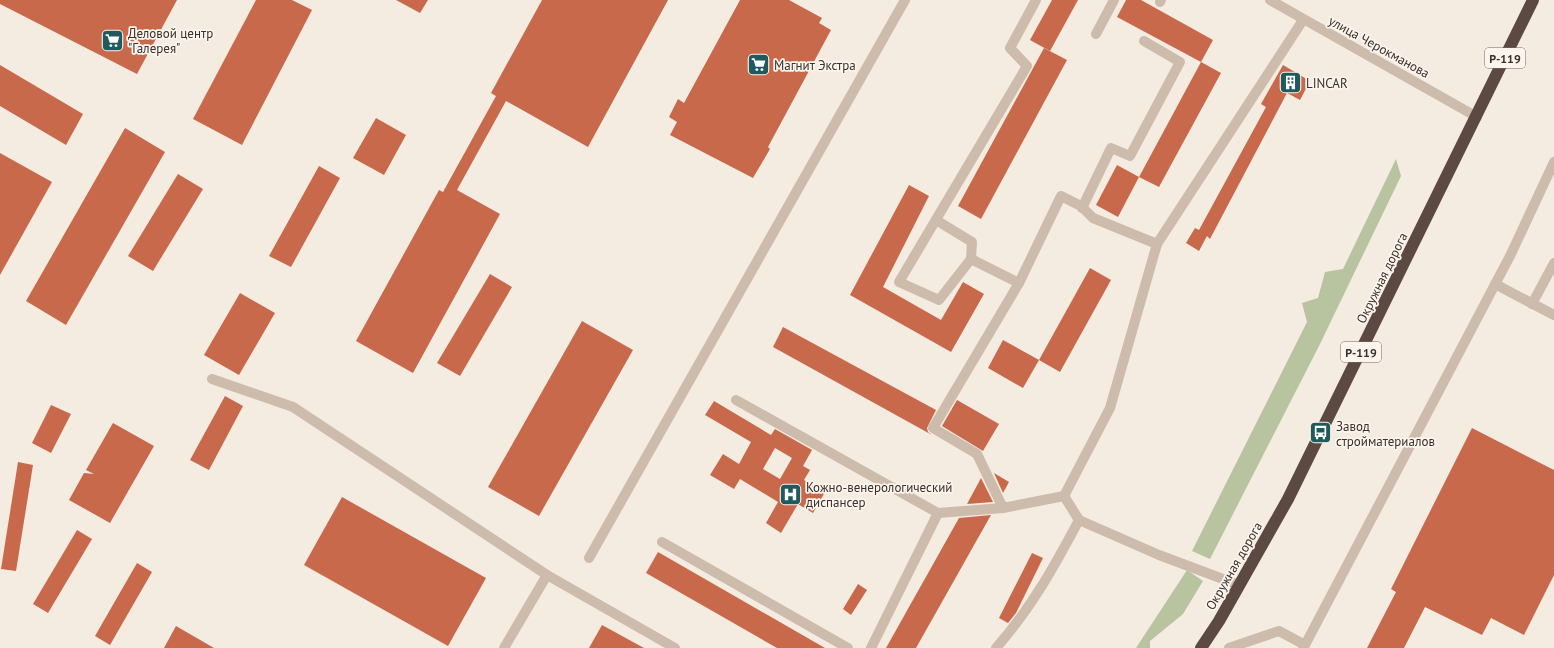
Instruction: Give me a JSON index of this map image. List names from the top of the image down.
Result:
{
  "streets": {
    "highway": ["Р-119", "Окружная дорога"],
    "street": ["улица Черокманова"]
  },
  "crossings": [
    ["улица Черокманова", "Окружная дорога"]
  ],
  "places": {
    "supermarket": ["Деловой центр \"Галерея\"", "Магнит Экстра"],
    "building": ["LINCAR"],
    "bus stop": ["Завод стройматериалов"],
    "hospital": ["Кожно-венерологический диспансер"]
  }
}
